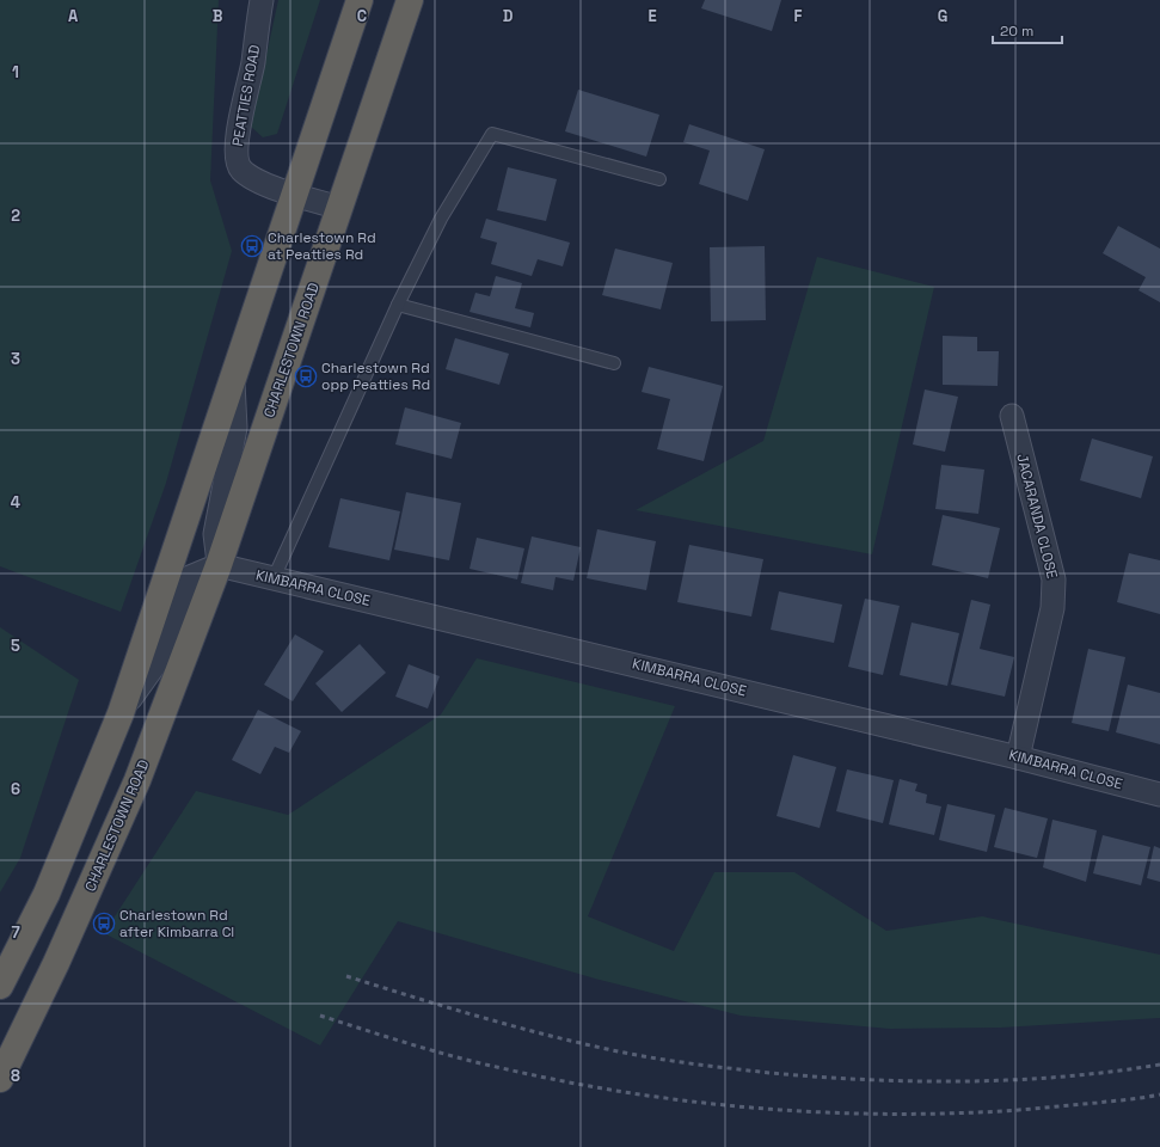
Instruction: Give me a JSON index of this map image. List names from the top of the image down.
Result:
{
  "streets": {
    "highway": ["CHARLESTOWN ROAD"],
    "street": ["PEATTIES ROAD", "JACARANDA CLOSE", "KIMBARRA CLOSE"]
  },
  "crossings": [
    ["PEATTIES ROAD", "CHARLESTOWN ROAD"],
    ["CHARLESTOWN ROAD", "KIMBARRA CLOSE"],
    ["JACARANDA CLOSE", "KIMBARRA CLOSE"]
  ],
  "places": {
    "bus stop": ["Charlestown Rd at Peatties Rd", "Charlestown Rd opp Peatties Rd", "Charlestown Rd after Kimbarra Cl"]
  },
  "scale_bar": "20 m",
  "grid": {
    "columns": [
      "A",
      "B",
      "C",
      "D",
      "E",
      "F",
      "G"
    ],
    "rows": [
      "1",
      "2",
      "3",
      "4",
      "5",
      "6",
      "7",
      "8"
    ]
  }
}
